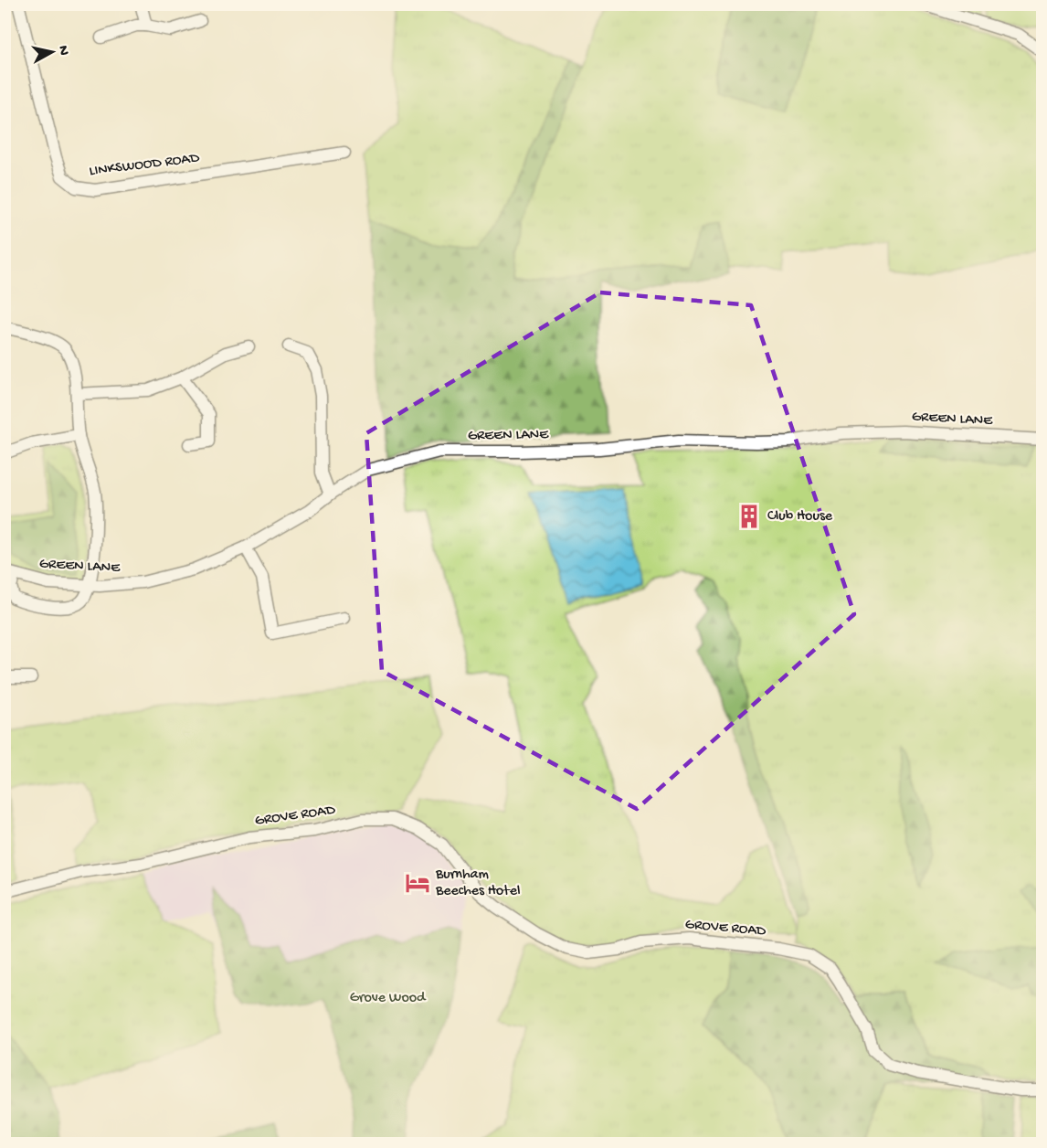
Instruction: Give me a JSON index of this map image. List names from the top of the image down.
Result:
{
  "streets": {
    "street": ["LINKSWOOD ROAD", "GREEN LANE", "GROVE ROAD"]
  },
  "parks": ["Grove Wood"],
  "places": {
    "building": ["Club House"],
    "hotel": ["Burnham Beeches Hotel"]
  },
  "north": "right"
}
